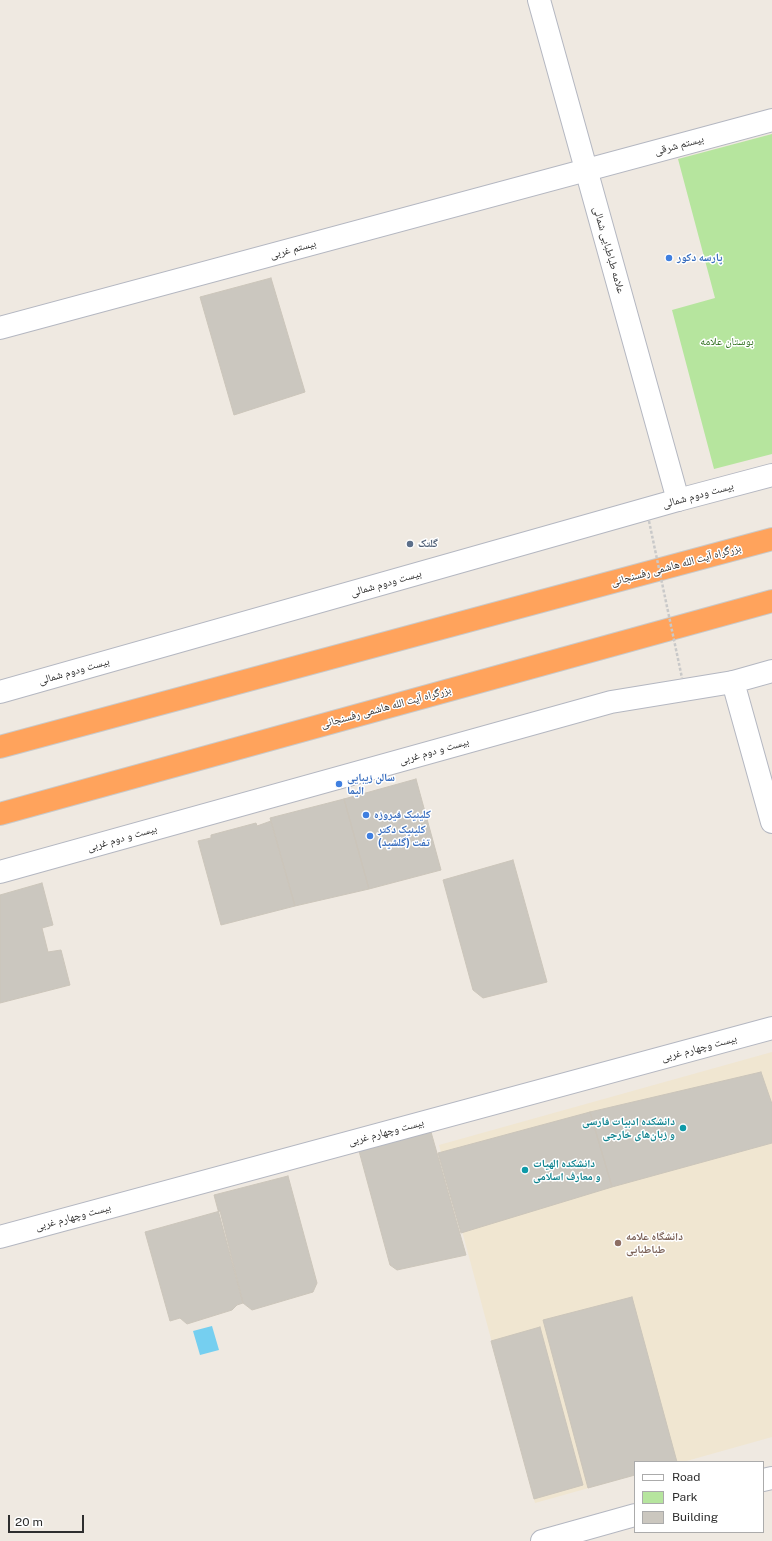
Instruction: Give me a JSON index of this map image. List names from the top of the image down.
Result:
{
  "streets": {
    "highway": ["بزرگراه آیت الله هاشمی رفسنجانی"],
    "street": [
      "بیستم شرقی",
      "بیستم غربی",
      "علامه طباطبایی شمالی",
      "بیست ودوم شمالی",
      "بیست و دوم غربی",
      "بیست وچهارم غربی"
    ]
  },
  "crossings": [
    ["بیستم شرقی", "بیستم غربی"],
    ["بیستم شرقی", "علامه طباطبایی شمالی"],
    ["بیستم غربی", "علامه طباطبایی شمالی"],
    ["علامه طباطبایی شمالی", "بیست ودوم شمالی"]
  ],
  "parks": ["بوستان علامه"],
  "places": [
    "پارسه دکور",
    "گلتک",
    "سالن زیبایی الیما",
    "کلینیک فیروزه",
    "کلینیک دکتر تفت (گلشید)",
    "دانشکده ادبیات فارسی و زبان‌های خارجی",
    "دانشکده الهیات و معارف اسلامی",
    "دانشگاه علامه طباطبایی"
  ],
  "legend": ["Road", "Park", "Building"],
  "scale_bar": "20 m"
}
